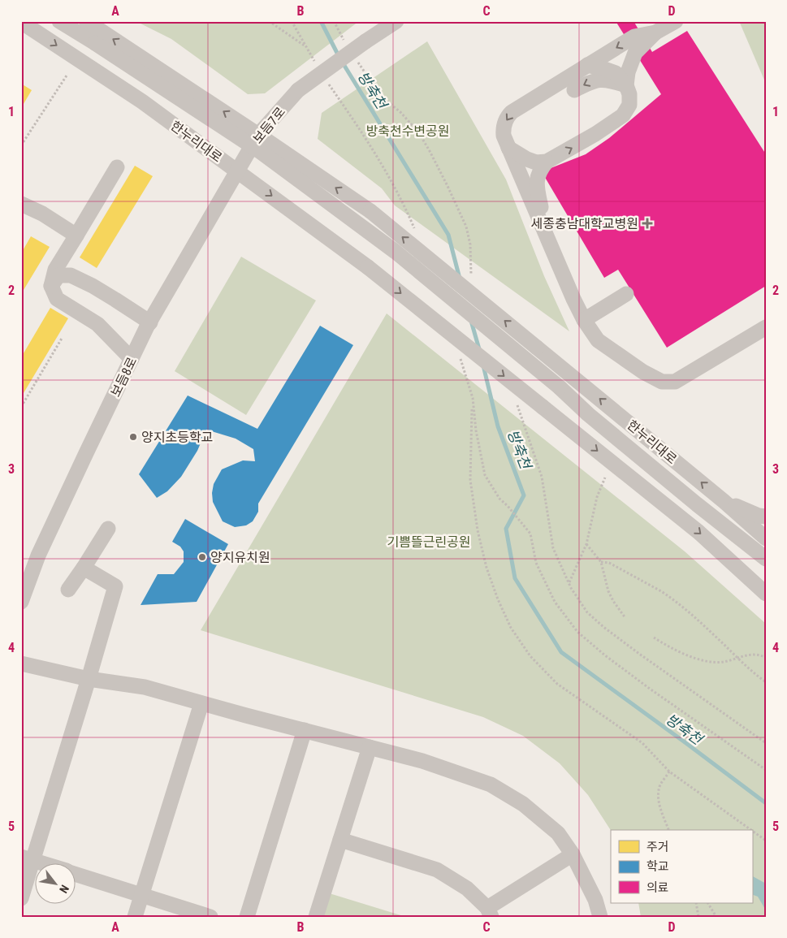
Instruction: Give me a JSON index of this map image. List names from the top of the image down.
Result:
{
  "streets": {
    "street": ["보듬7로", "한누리대로", "보듬8로"]
  },
  "crossings": [
    ["보듬7로", "한누리대로"],
    ["보듬7로", "보듬8로"],
    ["한누리대로", "보듬8로"]
  ],
  "water": ["방축천"],
  "parks": ["방축천수변공원", "기쁨뜰근린공원"],
  "places": {
    "health": ["세종충남대학교병원"],
    "other": ["양지초등학교", "양지유치원"]
  },
  "legend": ["주거", "학교", "의료"],
  "north": "bottom right",
  "grid": {
    "columns": [
      "A",
      "B",
      "C",
      "D"
    ],
    "rows": [
      "1",
      "2",
      "3",
      "4",
      "5"
    ]
  }
}
